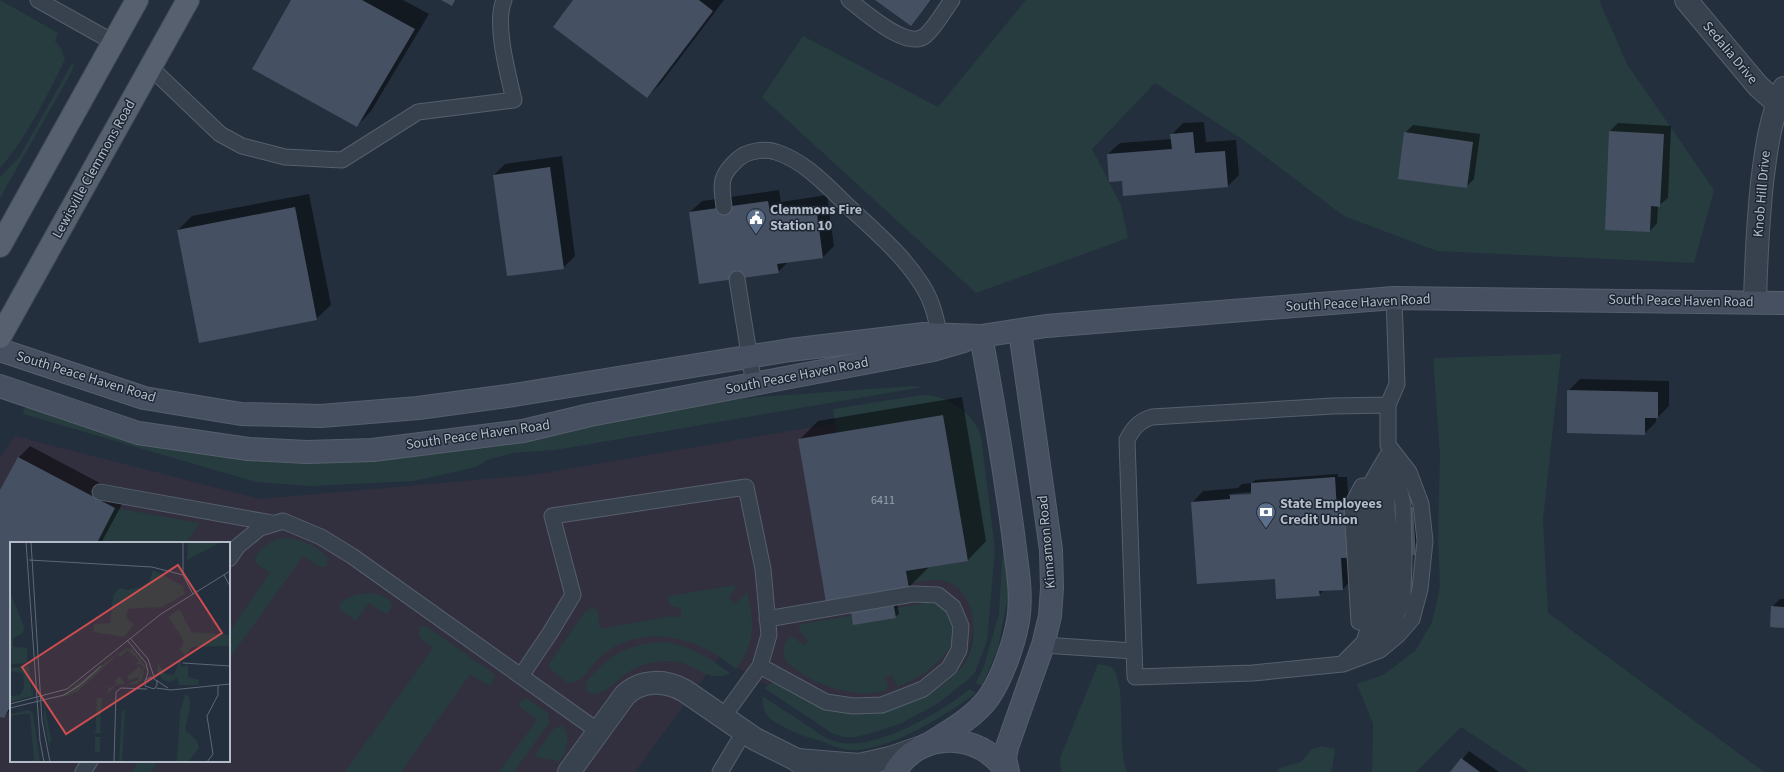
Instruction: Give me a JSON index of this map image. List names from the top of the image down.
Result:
{
  "streets": {
    "main road": ["Lewisville Clemmons Road", "South Peace Haven Road", "Kinnamon Road"],
    "street": ["Sedalia Drive", "Knob Hill Drive"]
  },
  "crossings": [
    ["Sedalia Drive", "Knob Hill Drive"],
    ["Knob Hill Drive", "South Peace Haven Road"],
    ["South Peace Haven Road", "Kinnamon Road"]
  ],
  "places": {
    "public building": ["Clemmons Fire Station 10"],
    "bank": ["State Employees Credit Union"]
  },
  "house_numbers": ["6411"]
}
